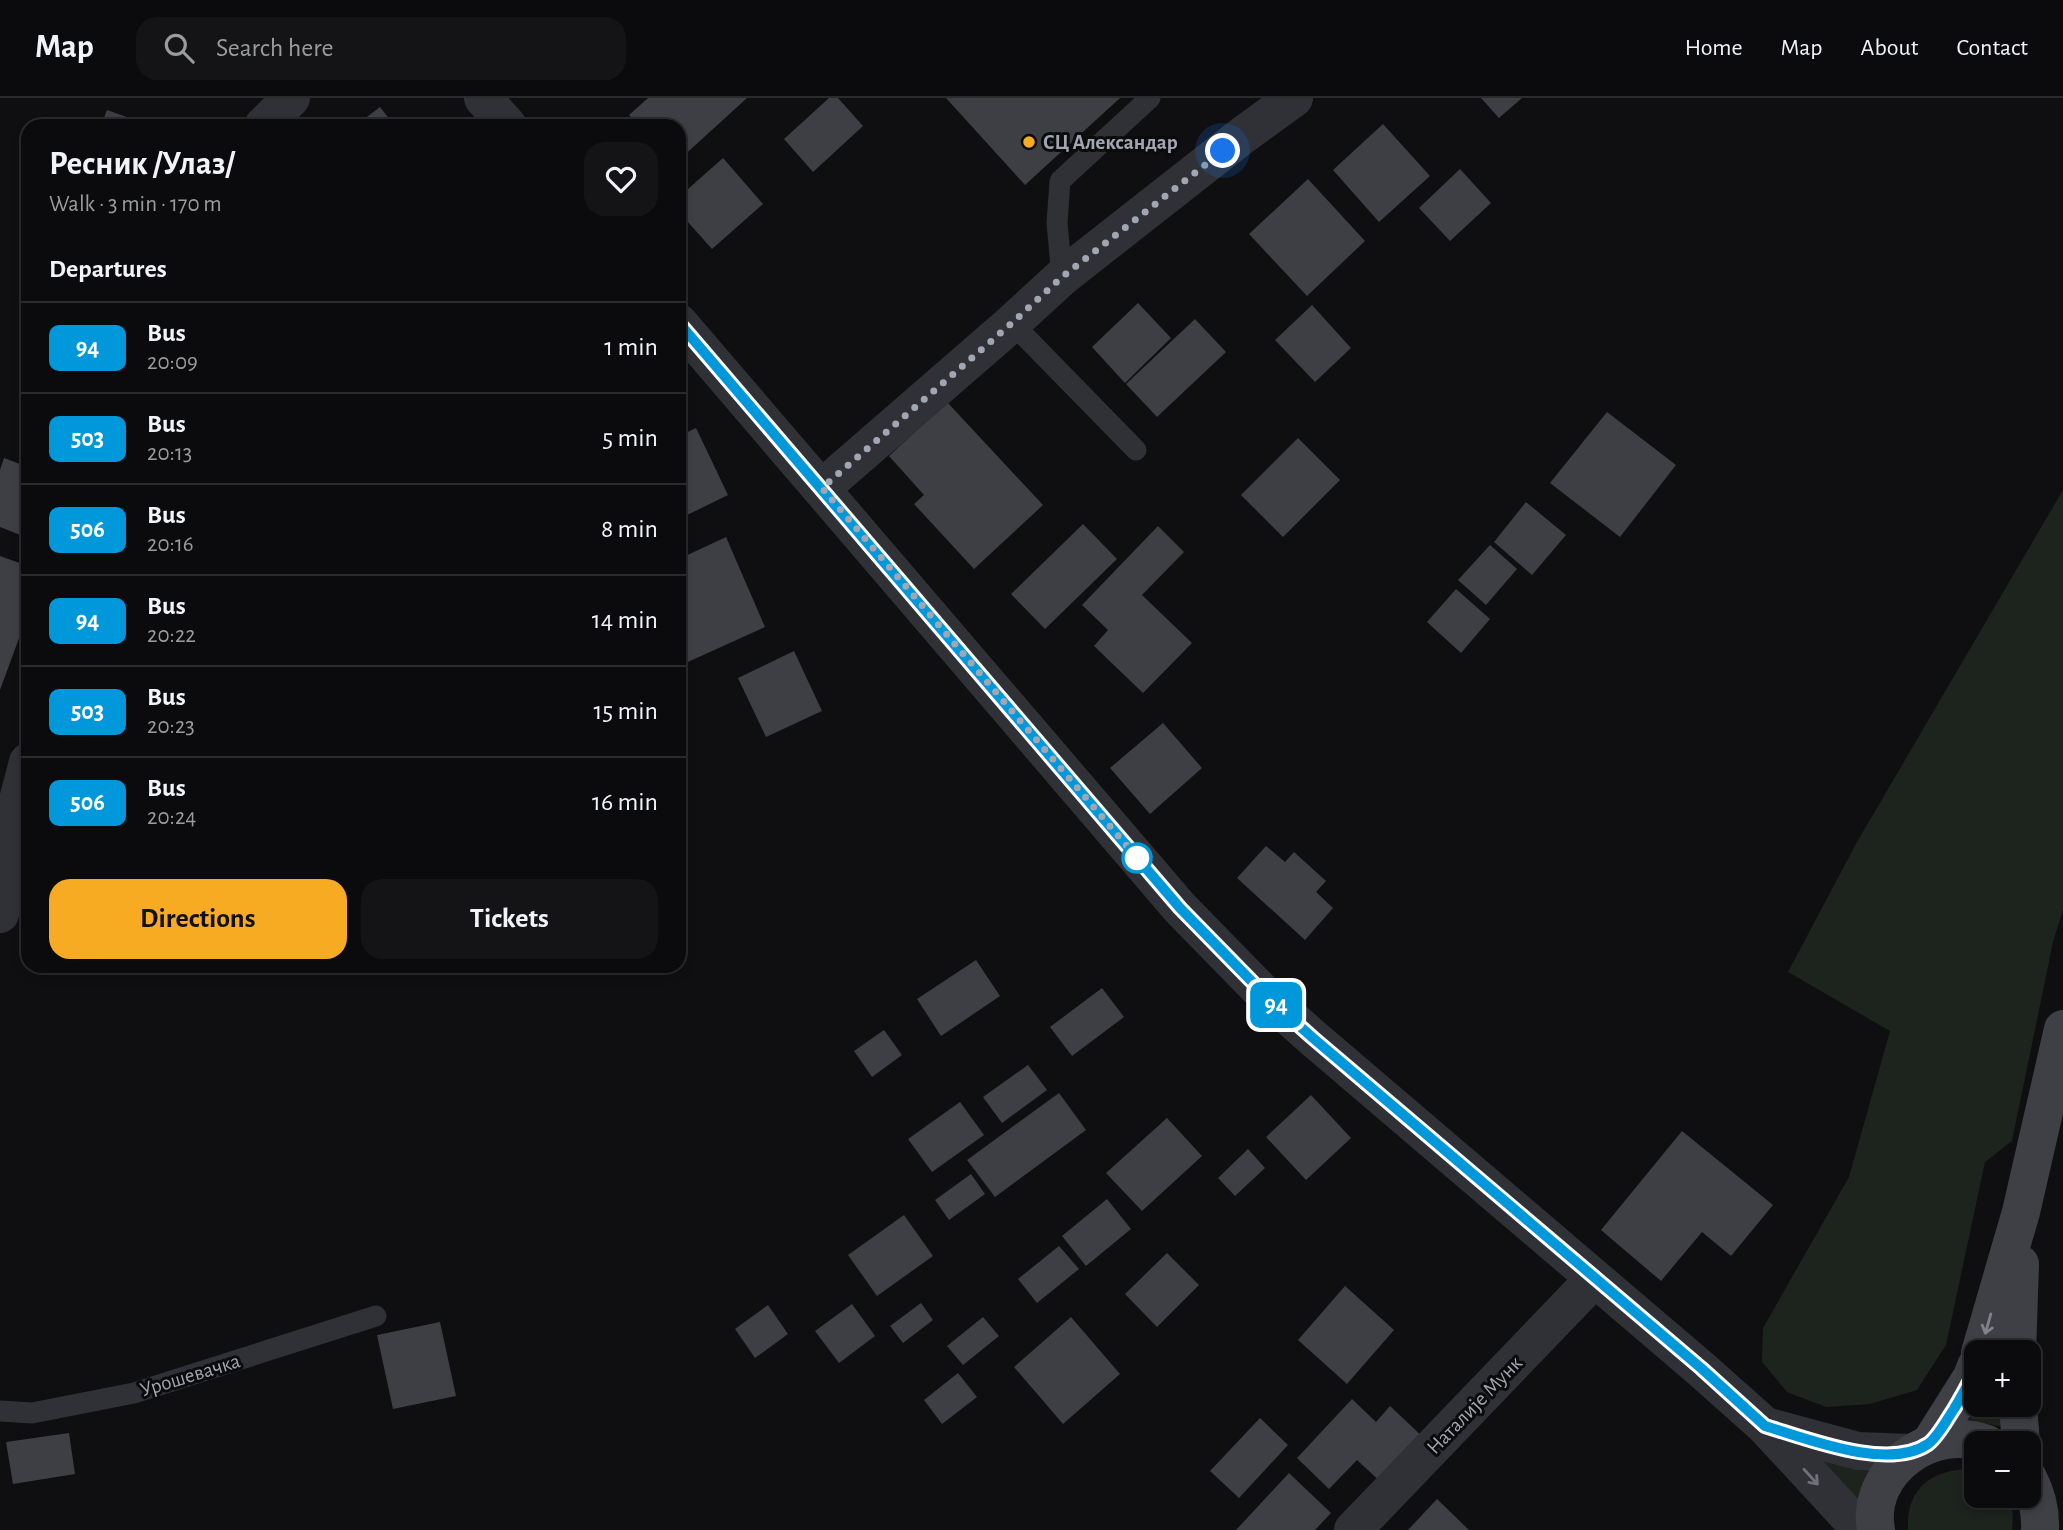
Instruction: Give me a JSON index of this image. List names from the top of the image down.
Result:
{
  "streets": {
    "street": ["Наталије Мунк"],
    "lane": ["Урошевачка"]
  },
  "places": ["СЦ Александар"],
  "lines": ["bus line 94"],
  "page": {
    "header": "Map",
    "search": "Search here",
    "nav": [
      "Home",
      "Map",
      "About",
      "Contact"
    ],
    "on_map": "94",
    "heading": [
      ["Ресник /Улаз/", "Walk · 3 min · 170 m"],
      "Departures"
    ],
    "list": [
      {
        "mark": "94",
        "name": "Bus",
        "note": "20:09",
        "value": "1 min"
      },
      {
        "mark": "503",
        "name": "Bus",
        "note": "20:13",
        "value": "5 min"
      },
      {
        "mark": "506",
        "name": "Bus",
        "note": "20:16",
        "value": "8 min"
      },
      {
        "mark": "94",
        "name": "Bus",
        "note": "20:22",
        "value": "14 min"
      },
      {
        "mark": "503",
        "name": "Bus",
        "note": "20:23",
        "value": "15 min"
      },
      {
        "mark": "506",
        "name": "Bus",
        "note": "20:24",
        "value": "16 min"
      }
    ],
    "buttons": ["Directions", "Tickets"],
    "map_buttons": ["+", "−"]
  }
}
